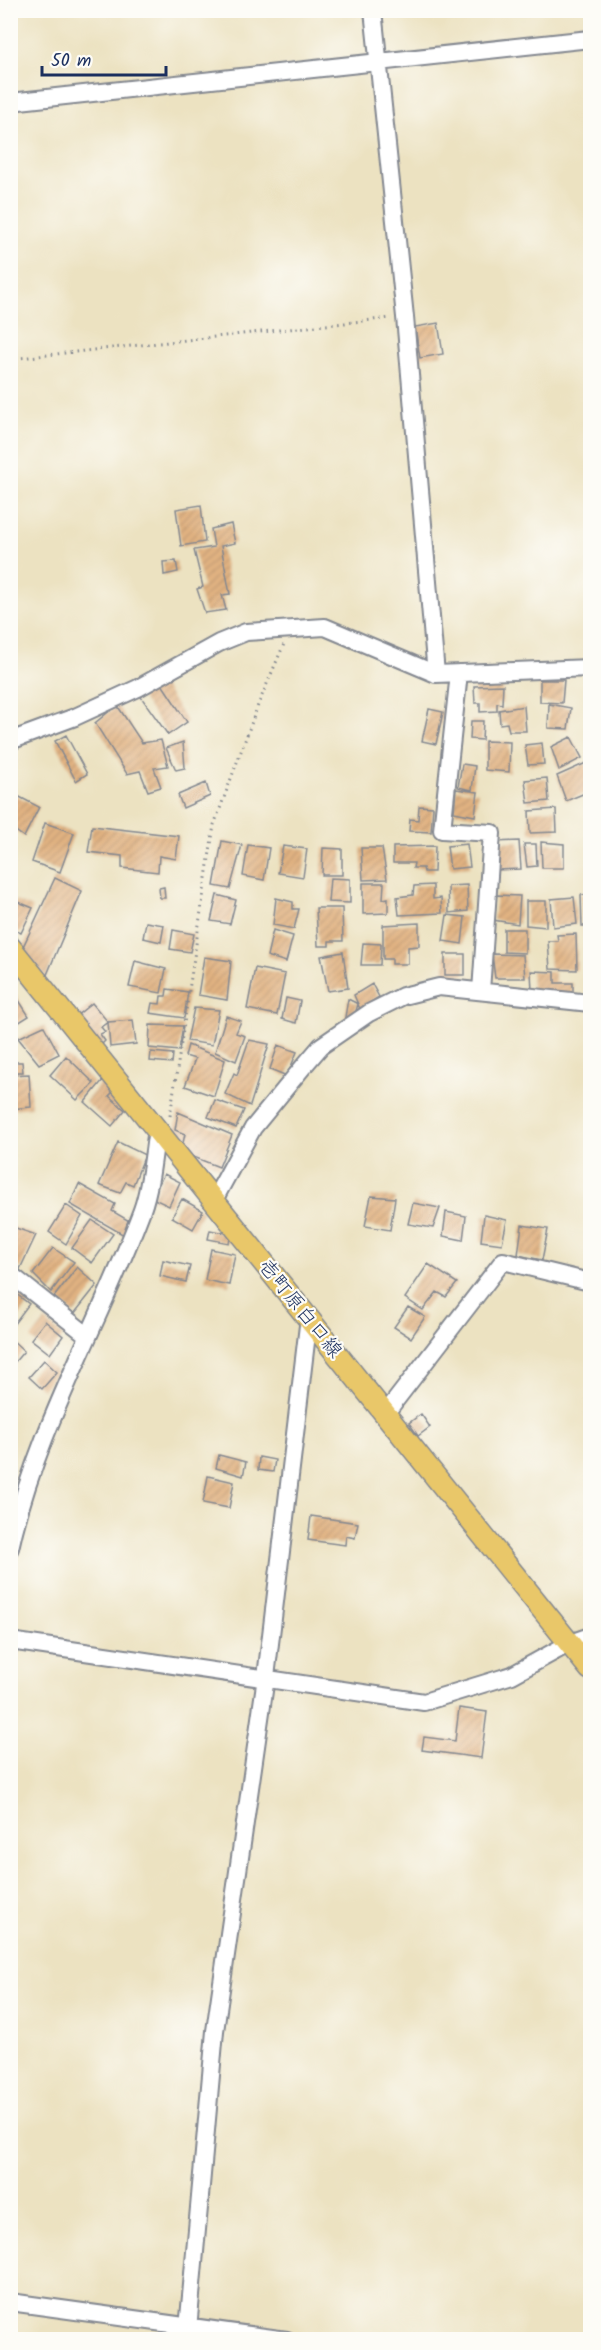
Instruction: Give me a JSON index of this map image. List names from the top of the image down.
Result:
{
  "streets": {
    "main road": ["壱町原白口線"]
  },
  "scale_bar": "50 m"
}
